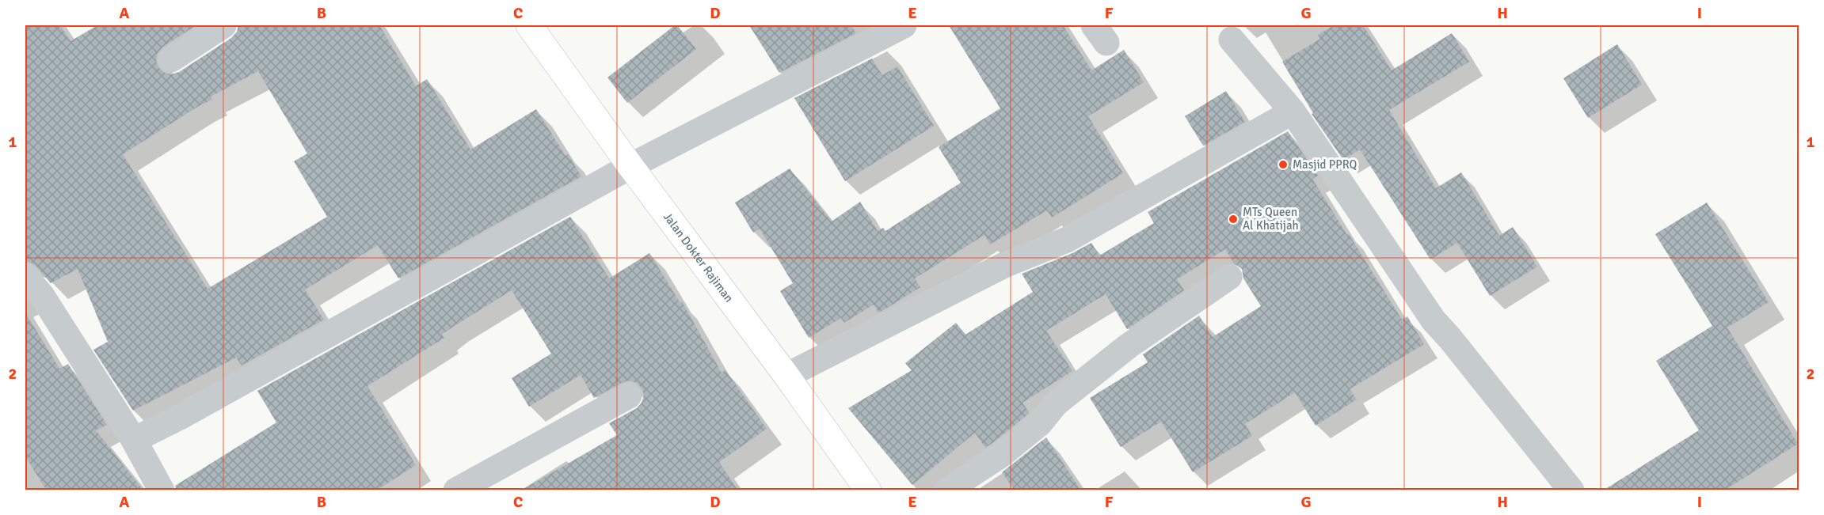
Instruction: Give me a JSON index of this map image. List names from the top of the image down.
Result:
{
  "streets": {
    "street": ["Jalan Dokter Rajiman"]
  },
  "places": ["Masjid PPRQ", "MTs Queen Al Khatijah"],
  "grid": {
    "columns": [
      "A",
      "B",
      "C",
      "D",
      "E",
      "F",
      "G",
      "H",
      "I"
    ],
    "rows": ["1", "2"]
  }
}
